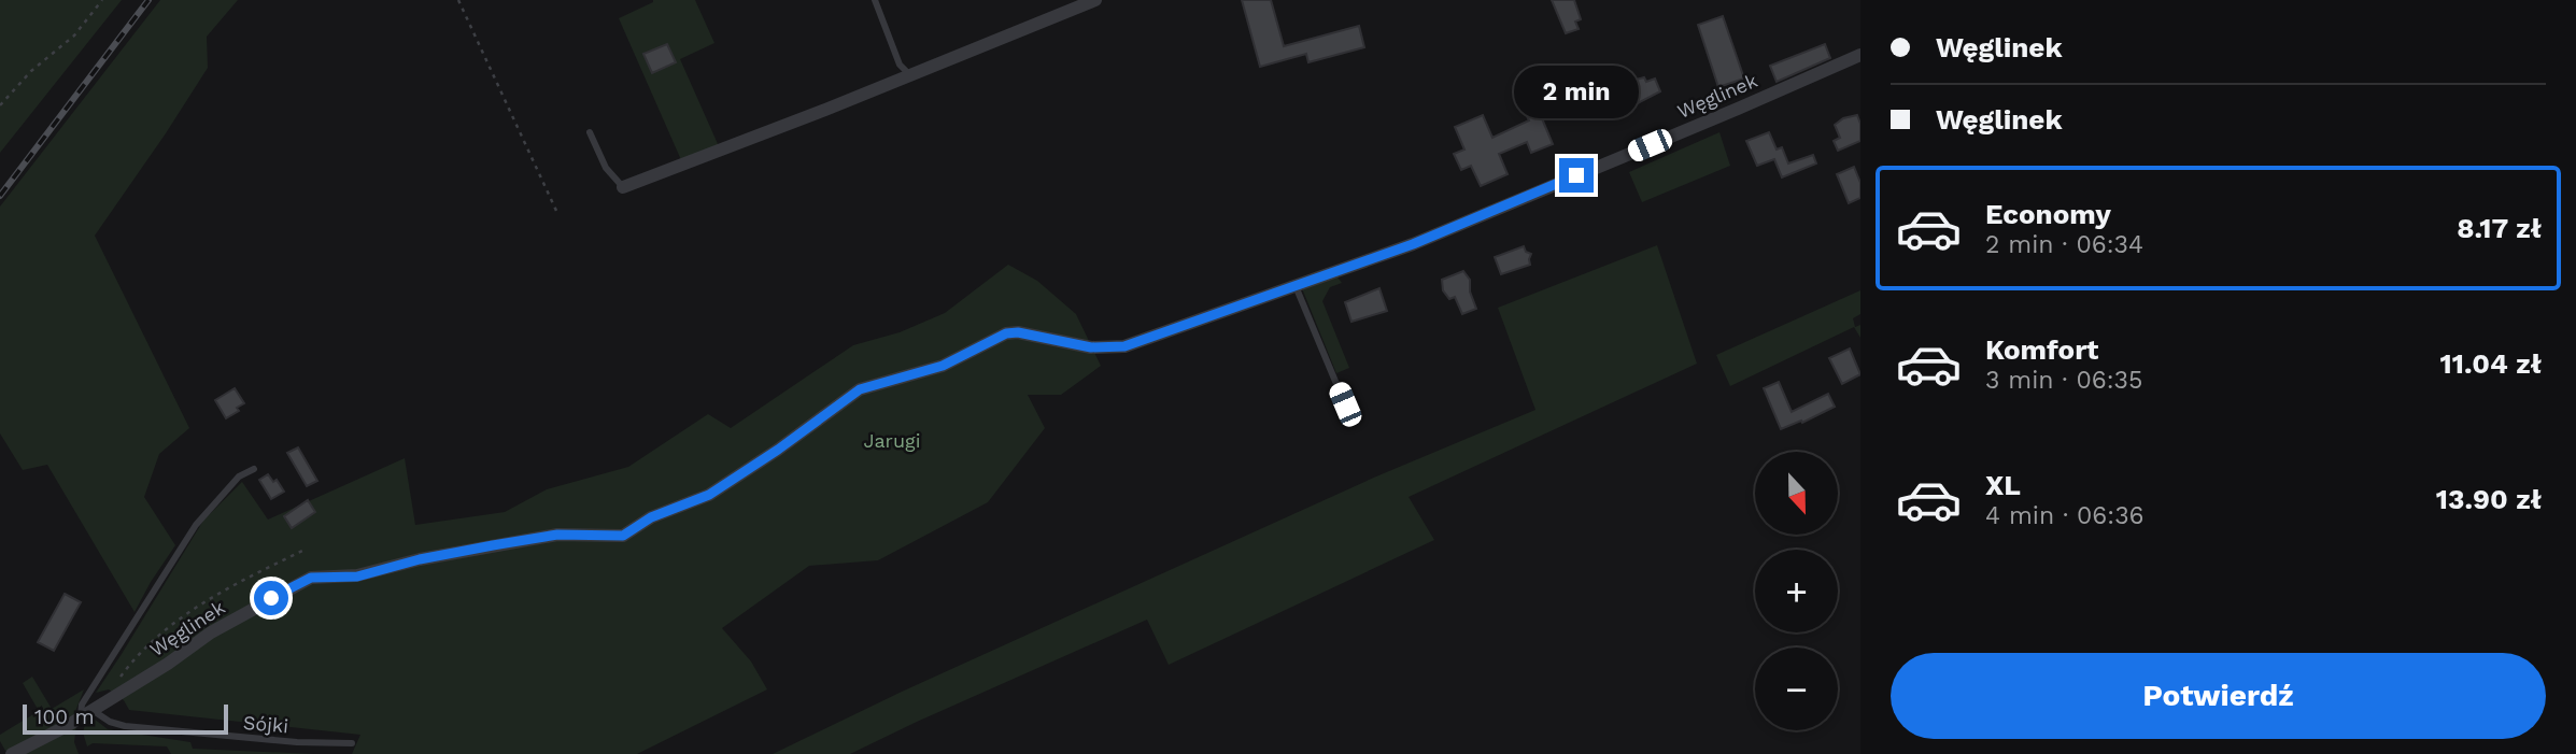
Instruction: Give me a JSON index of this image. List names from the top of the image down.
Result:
{
  "streets": {
    "street": ["Węglinek"],
    "lane": ["Sójki"]
  },
  "crossings": [
    ["Węglinek", "Sójki"]
  ],
  "parks": ["Jarugi"],
  "scale_bar": "100 m",
  "north": "bottom",
  "page": {
    "banner": ["Węglinek", "Węglinek"],
    "bubble": "2 min",
    "list": [
      {
        "name": "Economy",
        "note": "2 min · 06:34",
        "value": "8.17 zł"
      },
      {
        "name": "Komfort",
        "note": "3 min · 06:35",
        "value": "11.04 zł"
      },
      {
        "name": "XL",
        "note": "4 min · 06:36",
        "value": "13.90 zł"
      }
    ],
    "map_buttons": ["+", "−"],
    "buttons": "Potwierdź",
    "scale": "100 m"
  }
}
